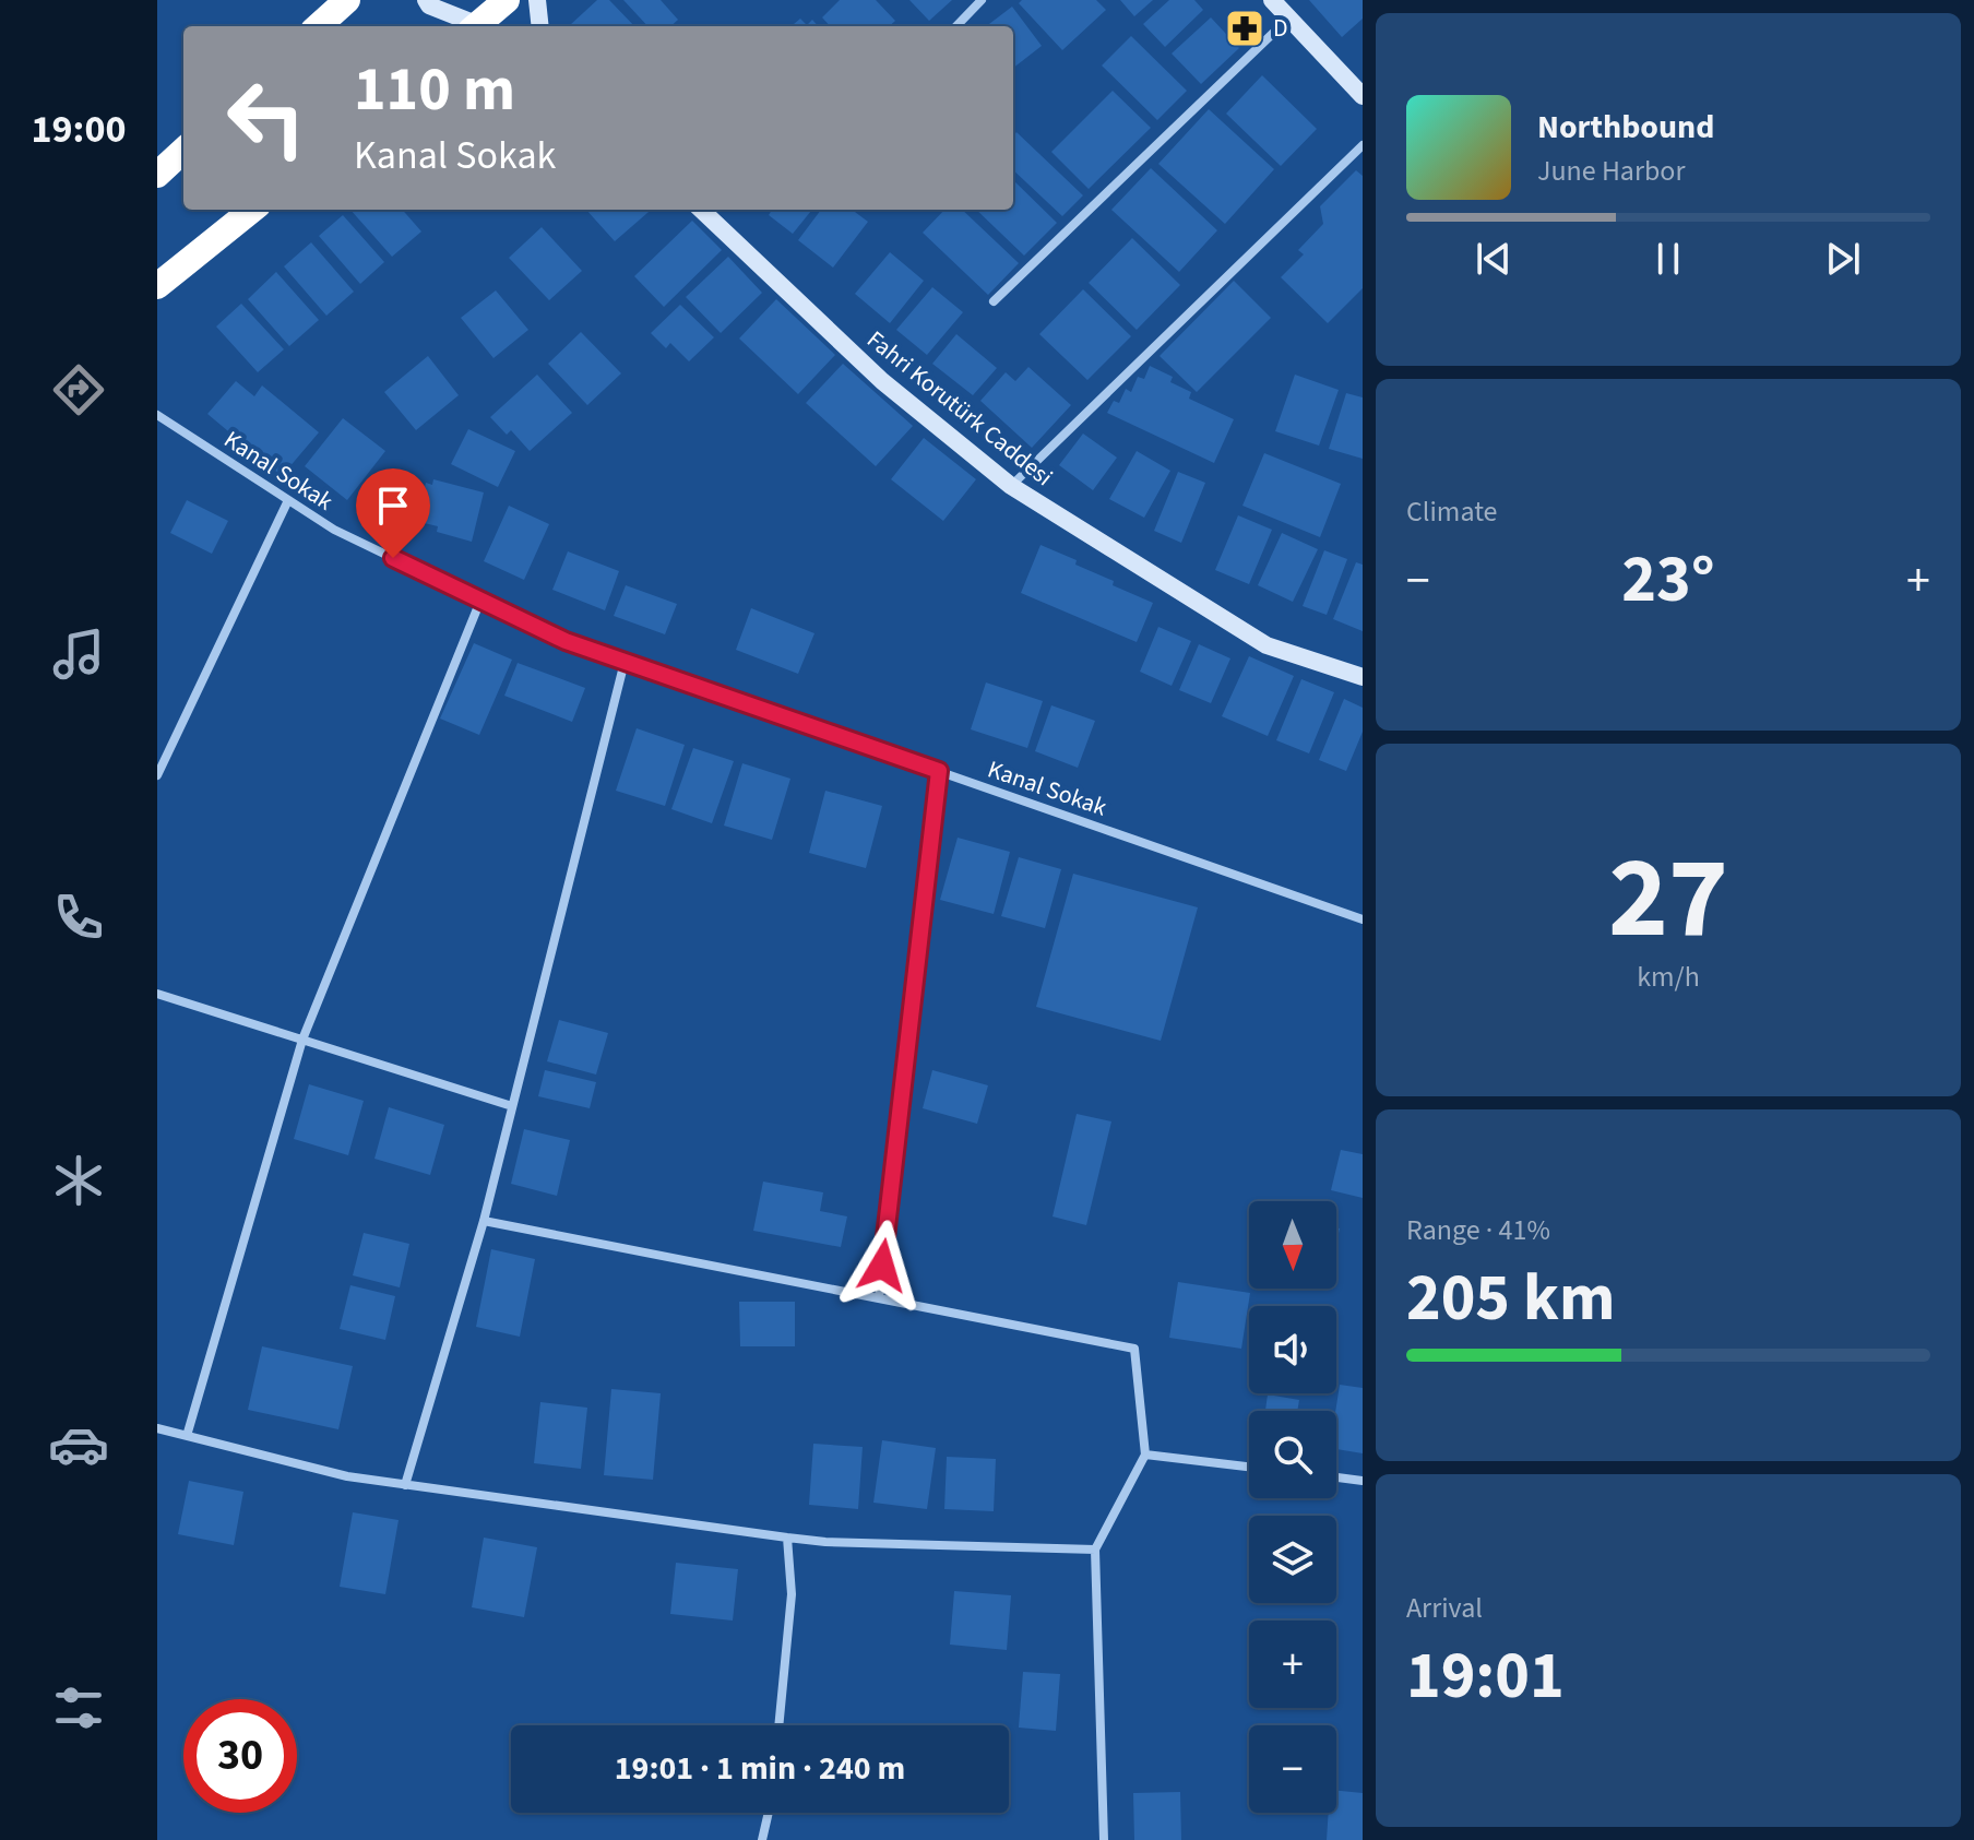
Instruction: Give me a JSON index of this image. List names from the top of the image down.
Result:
{
  "streets": {
    "street": ["Fahri Korutürk Caddesi", "Kanal Sokak"]
  },
  "places": {
    "pharmacy": ["D"]
  },
  "north": "bottom",
  "page": {
    "tabs": "19:00",
    "turn": ["110 m", "Kanal Sokak"],
    "song": ["Northbound", "June Harbor"],
    "tile": [
      "Climate",
      ["27", "km/h"],
      ["Range · 41%", "205 km"],
      ["Arrival", "19:01"]
    ],
    "heat": ["−", "23°", "+"],
    "map_buttons": ["+", "−"],
    "limit": "30",
    "trip": "19:01 · 1 min · 240 m"
  }
}
